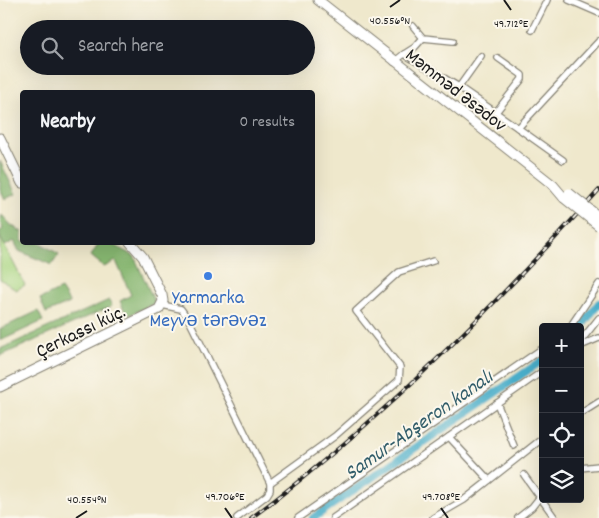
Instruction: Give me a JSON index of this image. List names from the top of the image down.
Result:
{
  "streets": {
    "main road": ["Məmməd Əsədov", "Çerkassı küç."]
  },
  "water": ["Samur-Abşeron kanalı"],
  "places": ["Yarmarka Meyvә tәrәvәz"],
  "page": {
    "search": "Search here",
    "heading": ["Nearby", "0 results"],
    "map_buttons": ["+", "−"]
  },
  "coordinates": [
    "40.556°N",
    "49.712°E",
    "49.706°E",
    "49.708°E",
    "40.554°N"
  ]
}
